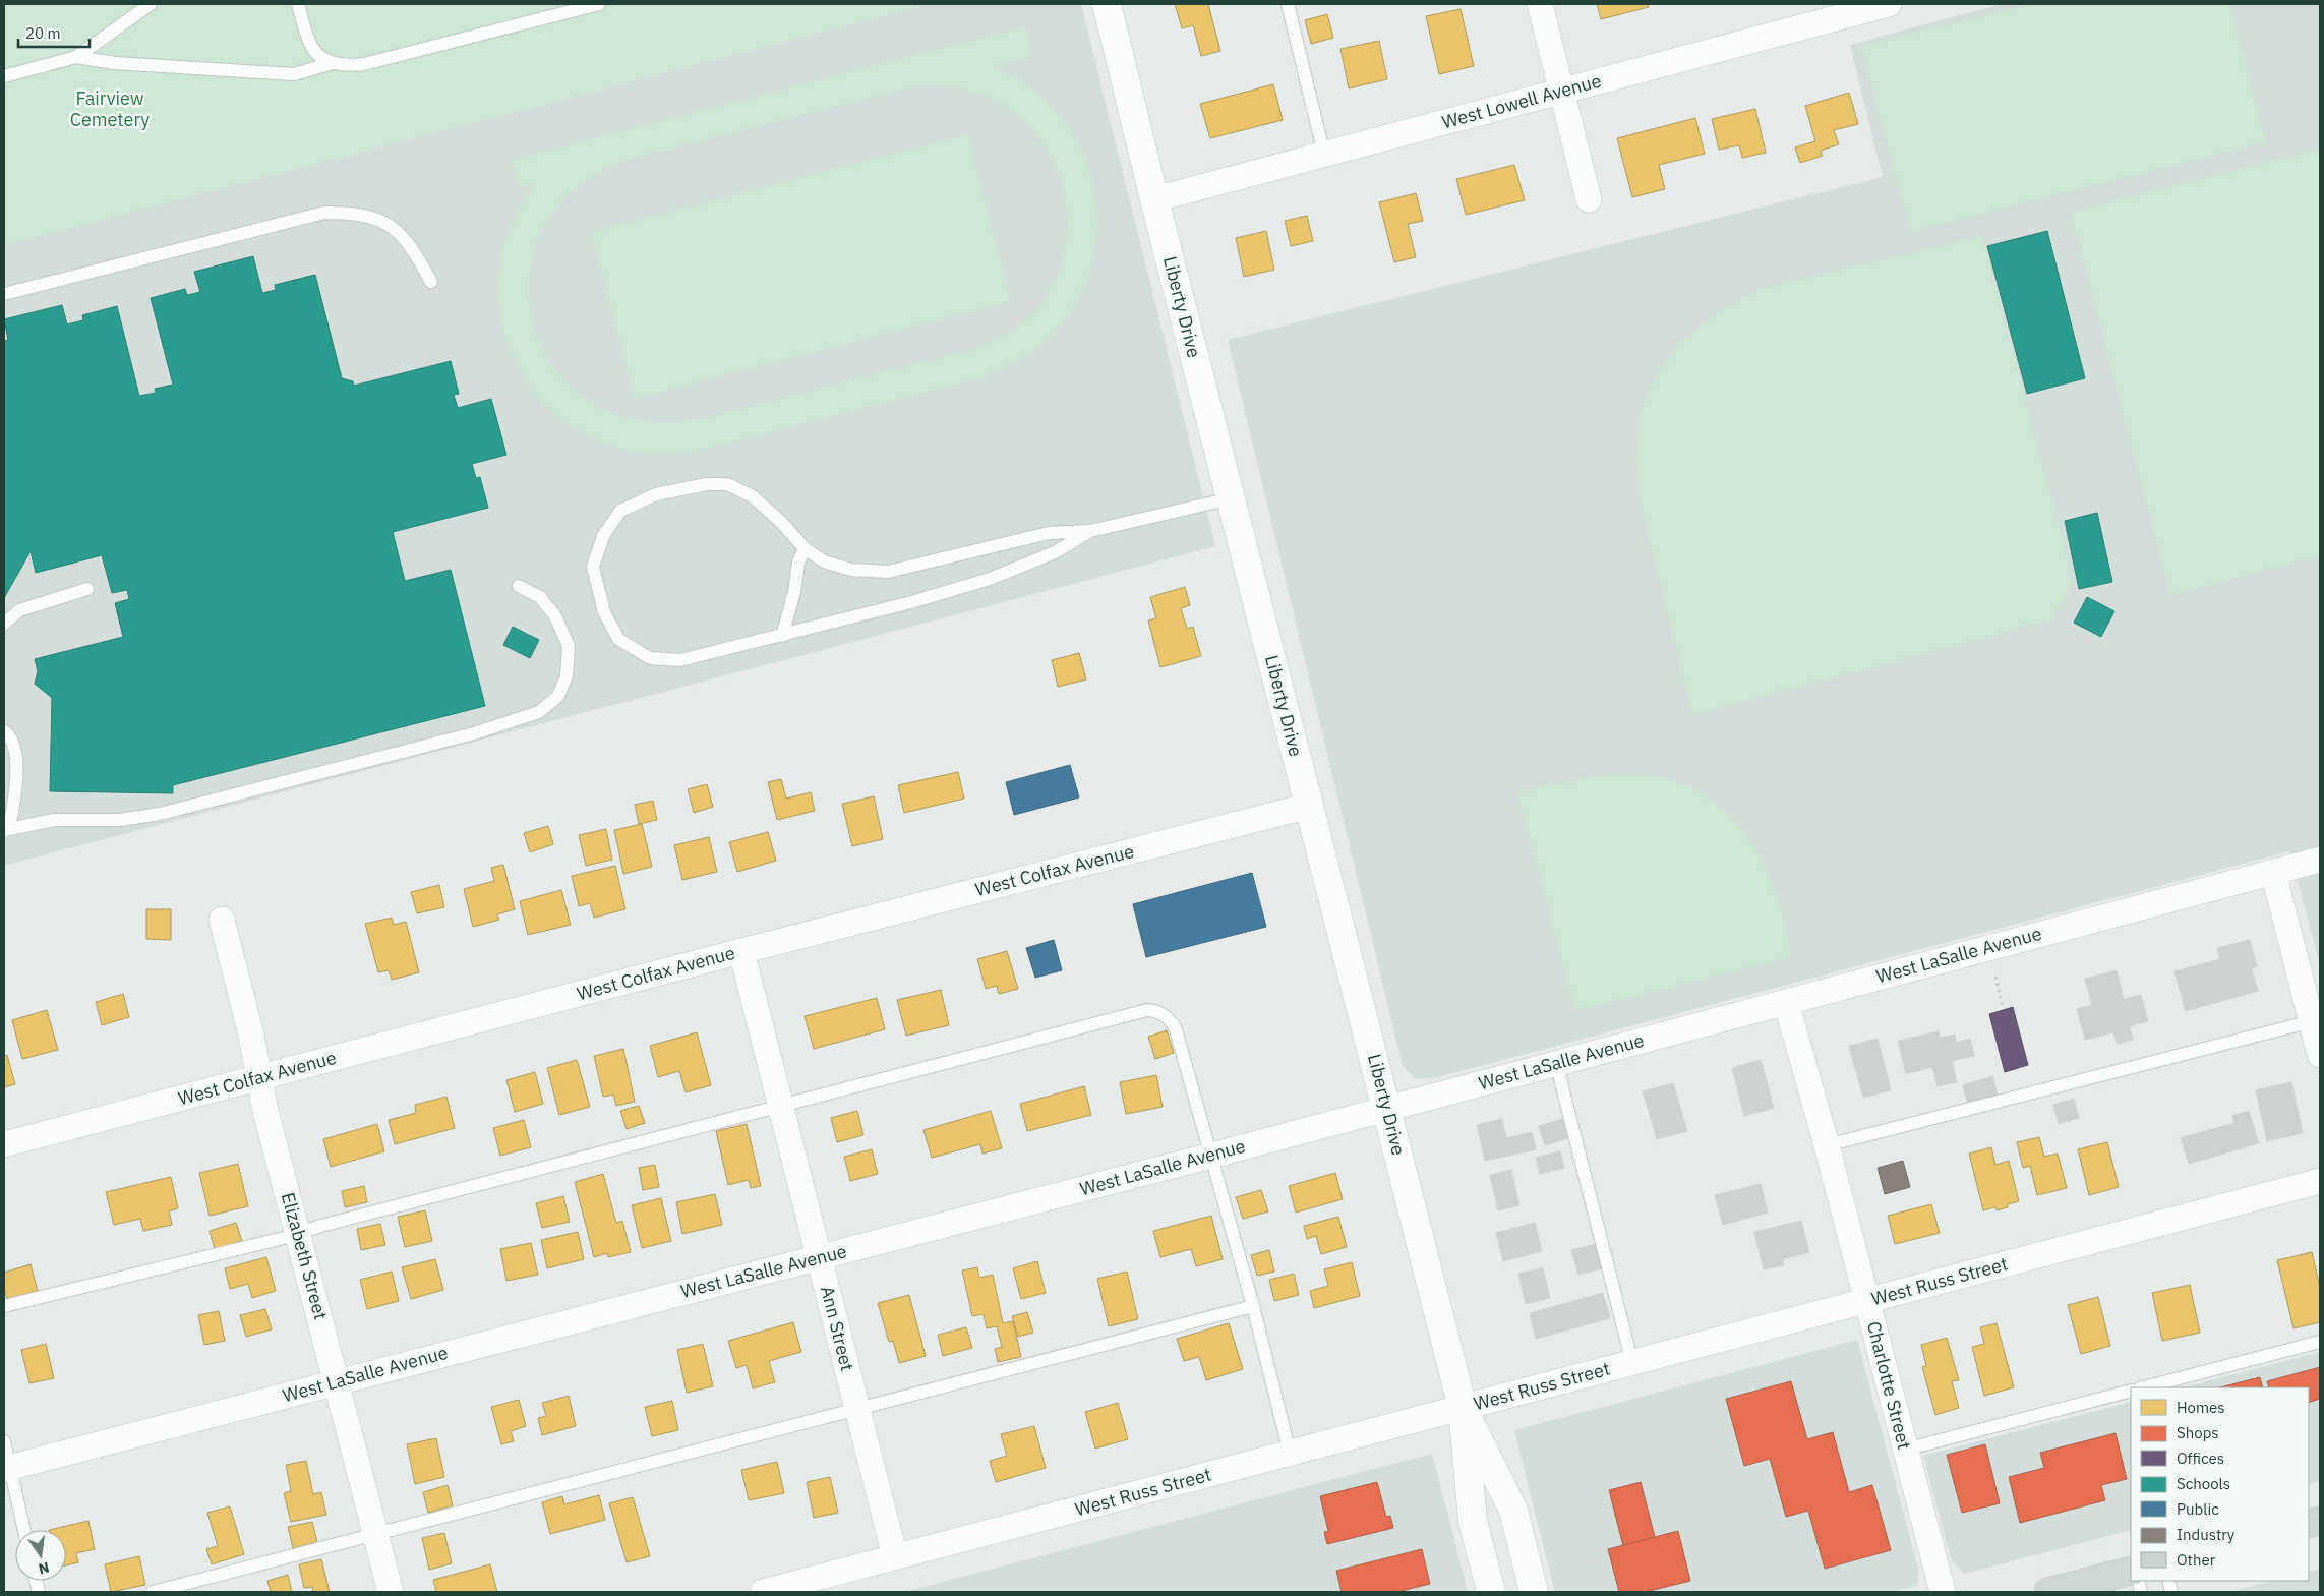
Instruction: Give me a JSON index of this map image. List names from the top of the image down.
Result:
{
  "streets": {
    "street": [
      "West Lowell Avenue",
      "Liberty Drive",
      "West Colfax Avenue",
      "West LaSalle Avenue",
      "Elizabeth Street",
      "West Russ Street",
      "Ann Street",
      "Charlotte Street"
    ]
  },
  "crossings": [
    ["West Lowell Avenue", "Liberty Drive"],
    ["Liberty Drive", "West Colfax Avenue"],
    ["Liberty Drive", "West LaSalle Avenue"],
    ["Liberty Drive", "West Russ Street"],
    ["West Colfax Avenue", "Elizabeth Street"],
    ["West Colfax Avenue", "Ann Street"],
    ["West LaSalle Avenue", "Elizabeth Street"],
    ["West LaSalle Avenue", "Ann Street"],
    ["West LaSalle Avenue", "Charlotte Street"],
    ["West Russ Street", "Ann Street"],
    ["West Russ Street", "Charlotte Street"]
  ],
  "parks": ["Fairview Cemetery"],
  "legend": [
    "Homes",
    "Shops",
    "Offices",
    "Schools",
    "Public",
    "Industry",
    "Other"
  ],
  "scale_bar": "20 m",
  "north": "bottom"
}
